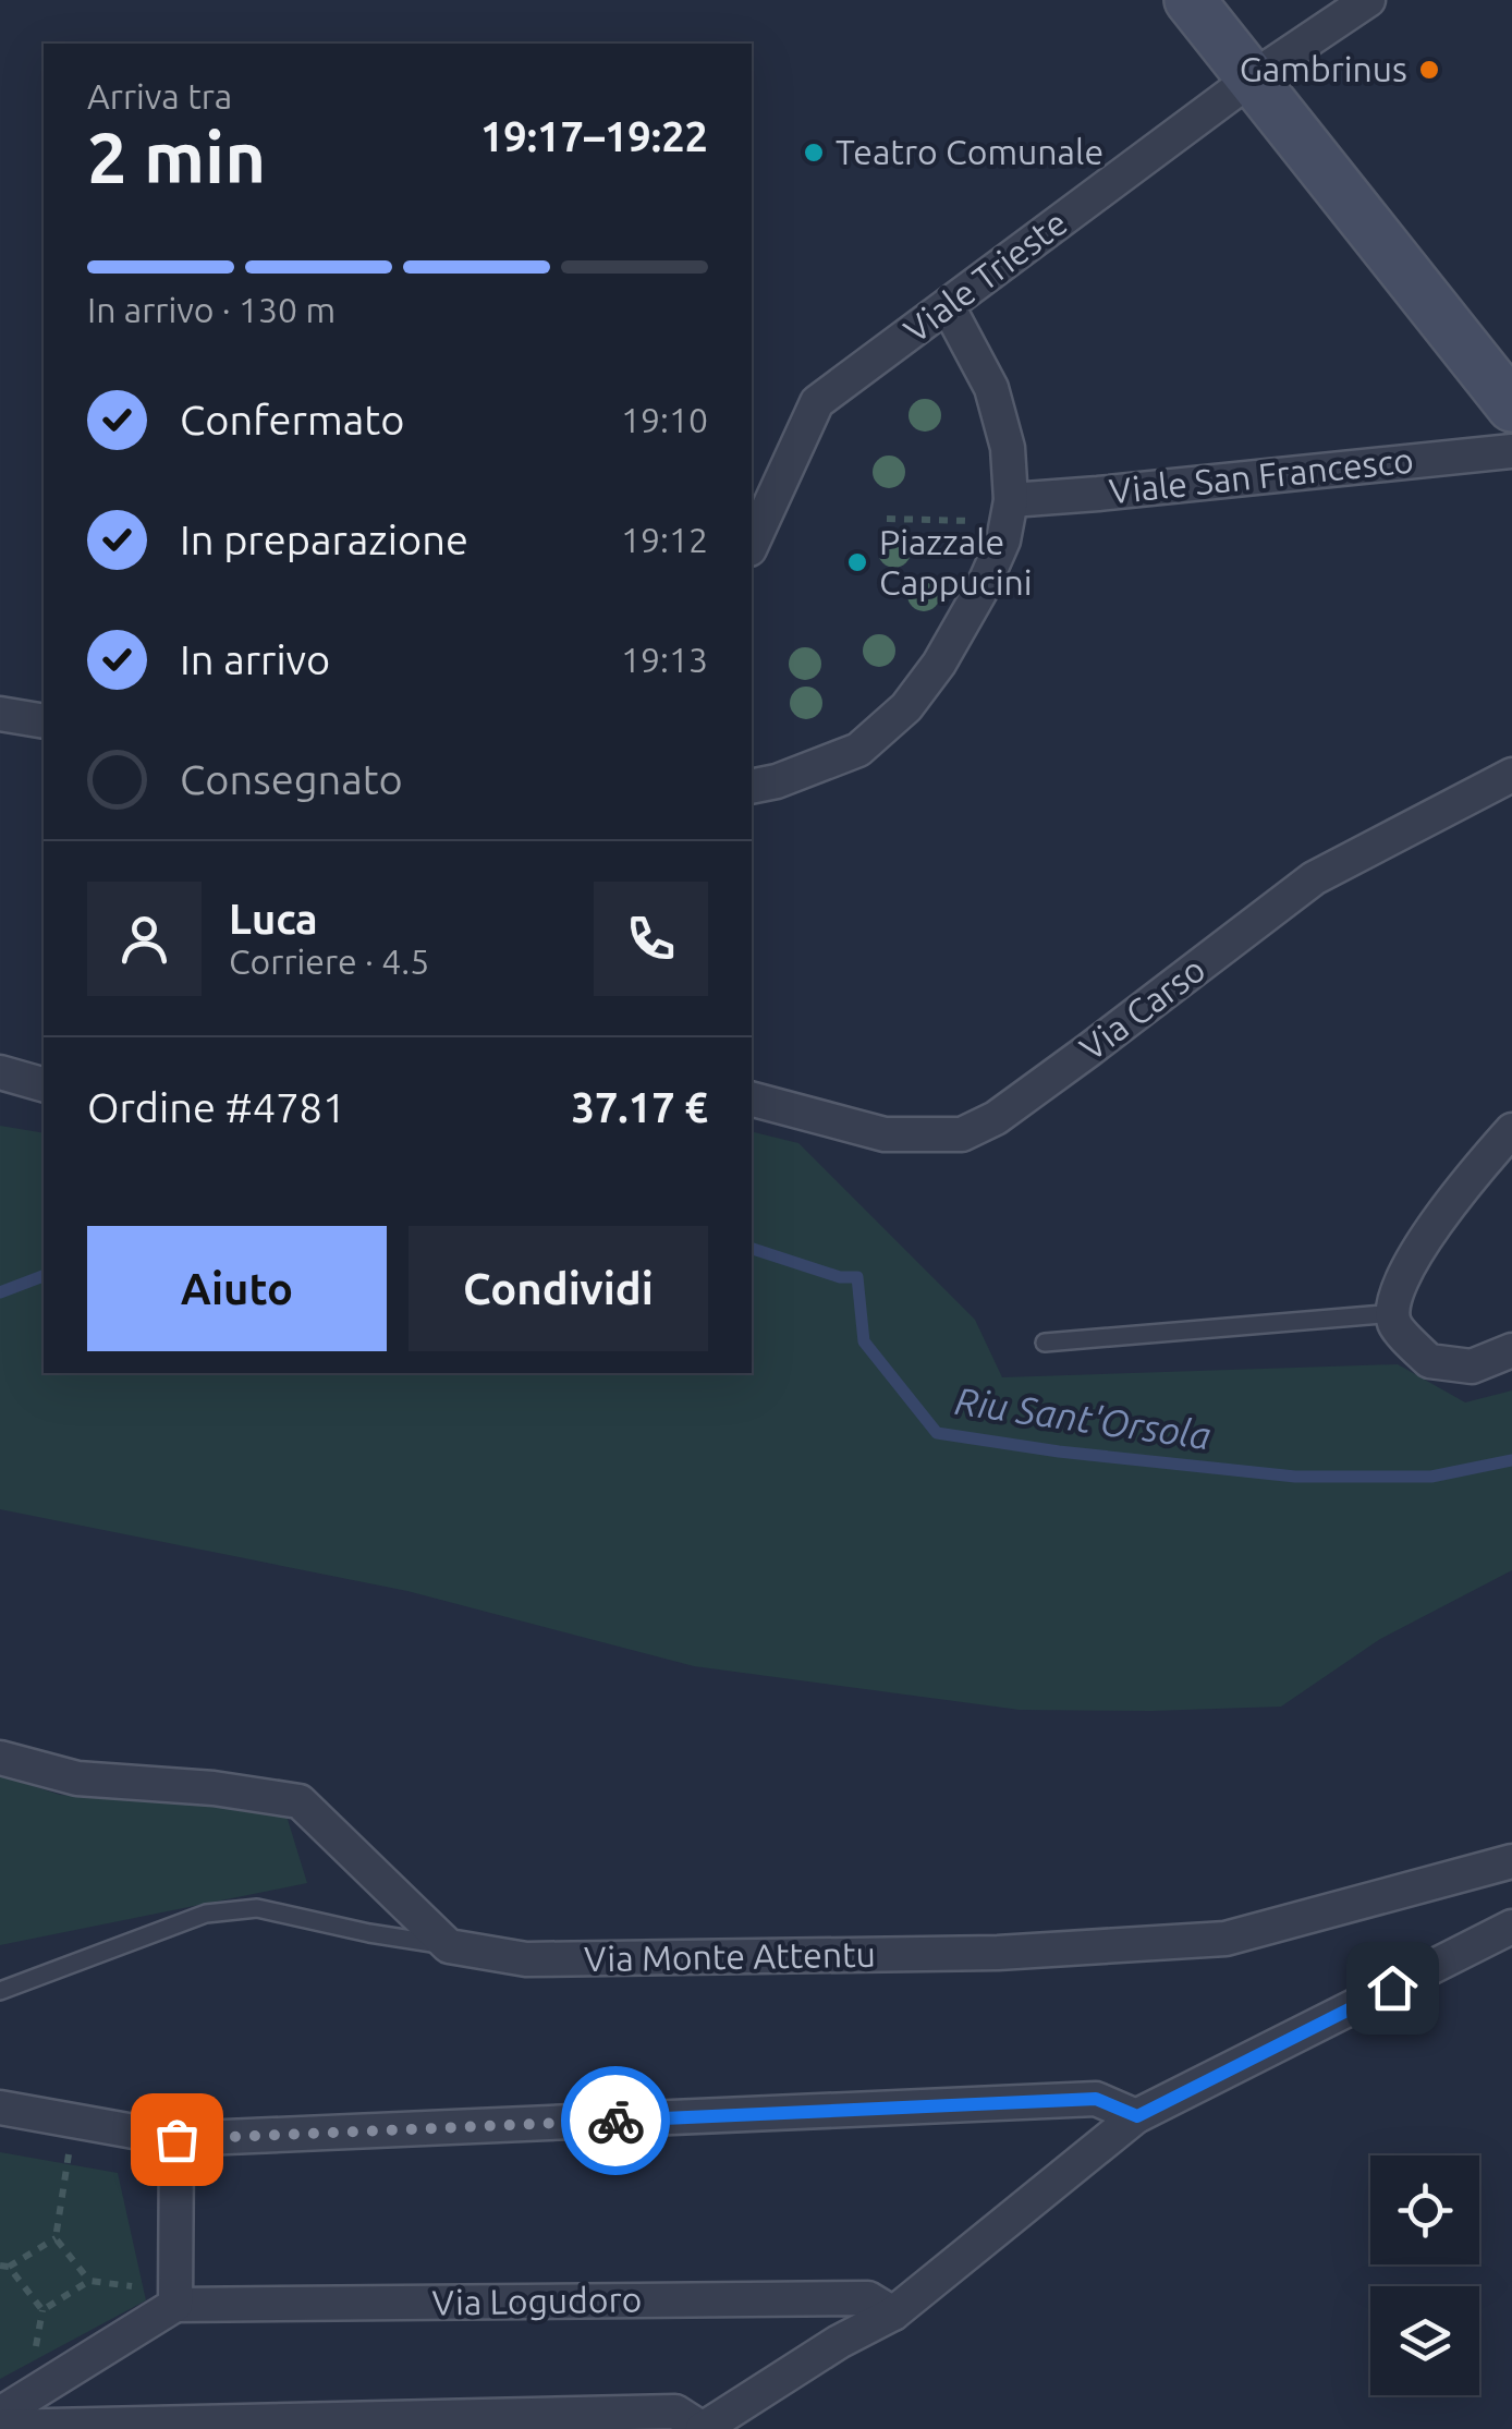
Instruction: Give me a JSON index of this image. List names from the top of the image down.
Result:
{
  "streets": {
    "street": [
      "Viale Trieste",
      "Viale San Francesco",
      "Via Carso",
      "Via Monte Attentu",
      "Via Logudoro"
    ]
  },
  "water": ["Riu Sant'Orsola"],
  "places": ["Gambrinus", "Teatro Comunale", "Piazzale Cappucini"],
  "page": {
    "heading": ["2 min", "Arriva tra", "19:17–19:22"],
    "panel": [
      "Luca",
      "Corriere · 4.5",
      "Ordine #4781",
      "37.17 €"
    ],
    "bar": "In arrivo · 130 m",
    "list": [
      ["Confermato", "19:10"],
      ["In preparazione", "19:12"],
      ["In arrivo", "19:13"],
      "Consegnato"
    ],
    "buttons": ["Aiuto", "Condividi"]
  }
}
